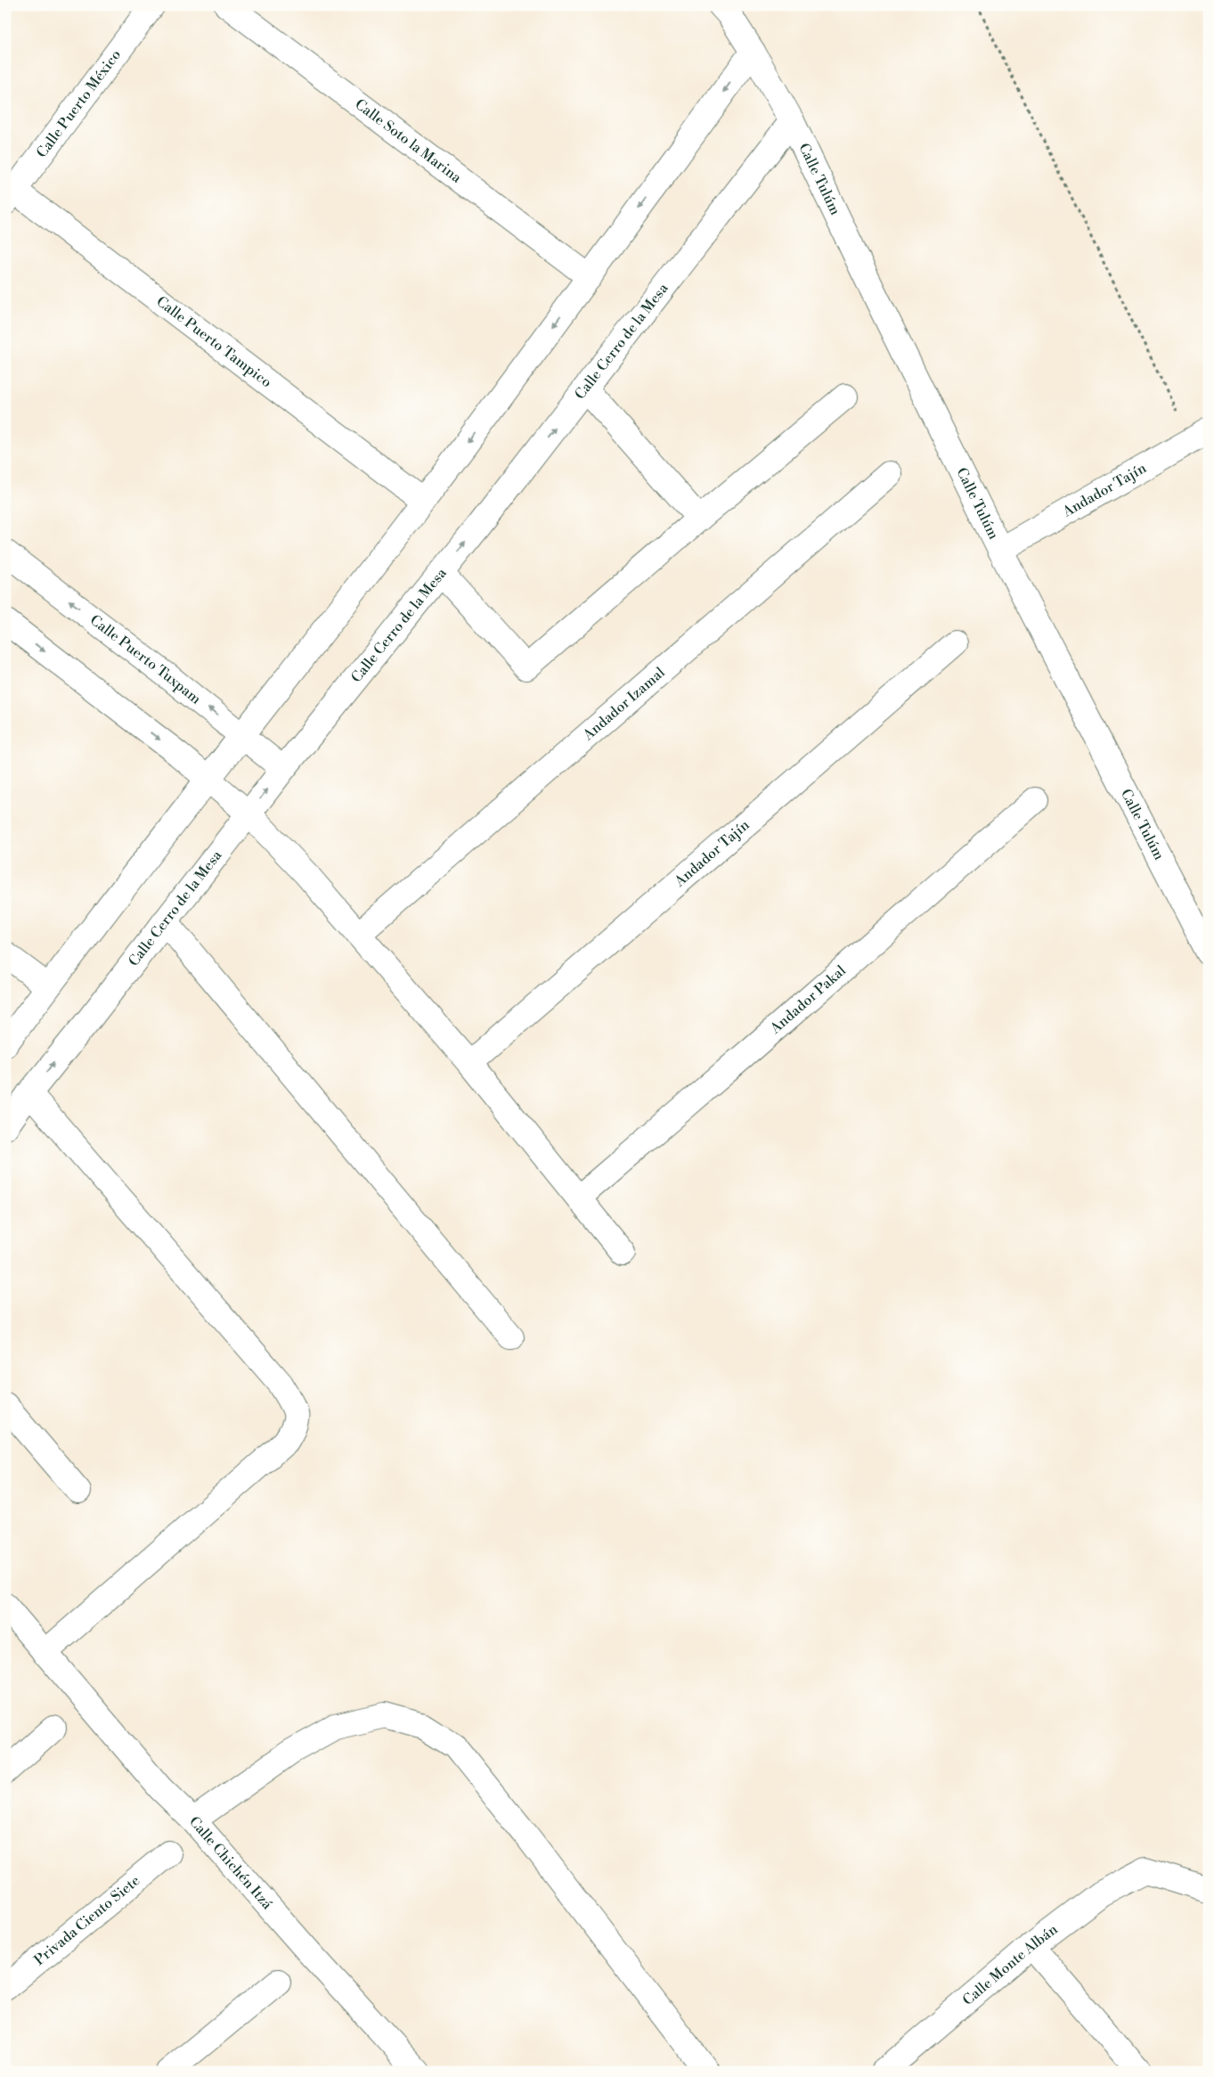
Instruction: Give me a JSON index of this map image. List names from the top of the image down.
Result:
{
  "streets": {
    "street": [
      "Calle Puerto México",
      "Calle Soto la Marina",
      "Calle Tulúm",
      "Calle Cerro de la Mesa",
      "Calle Puerto Tampico",
      "Andador Tajín",
      "Calle Puerto Tuxpam",
      "Andador Izamal",
      "Andador Pakal",
      "Calle Chichén Itzá",
      "Privada Ciento Siete",
      "Calle Monte Albán"
    ]
  },
  "crossings": [
    ["Calle Puerto México", "Calle Puerto Tampico"],
    ["Calle Tulúm", "Calle Cerro de la Mesa"],
    ["Calle Tulúm", "Andador Tajín"],
    ["Calle Cerro de la Mesa", "Calle Puerto Tuxpam"]
  ]
}
